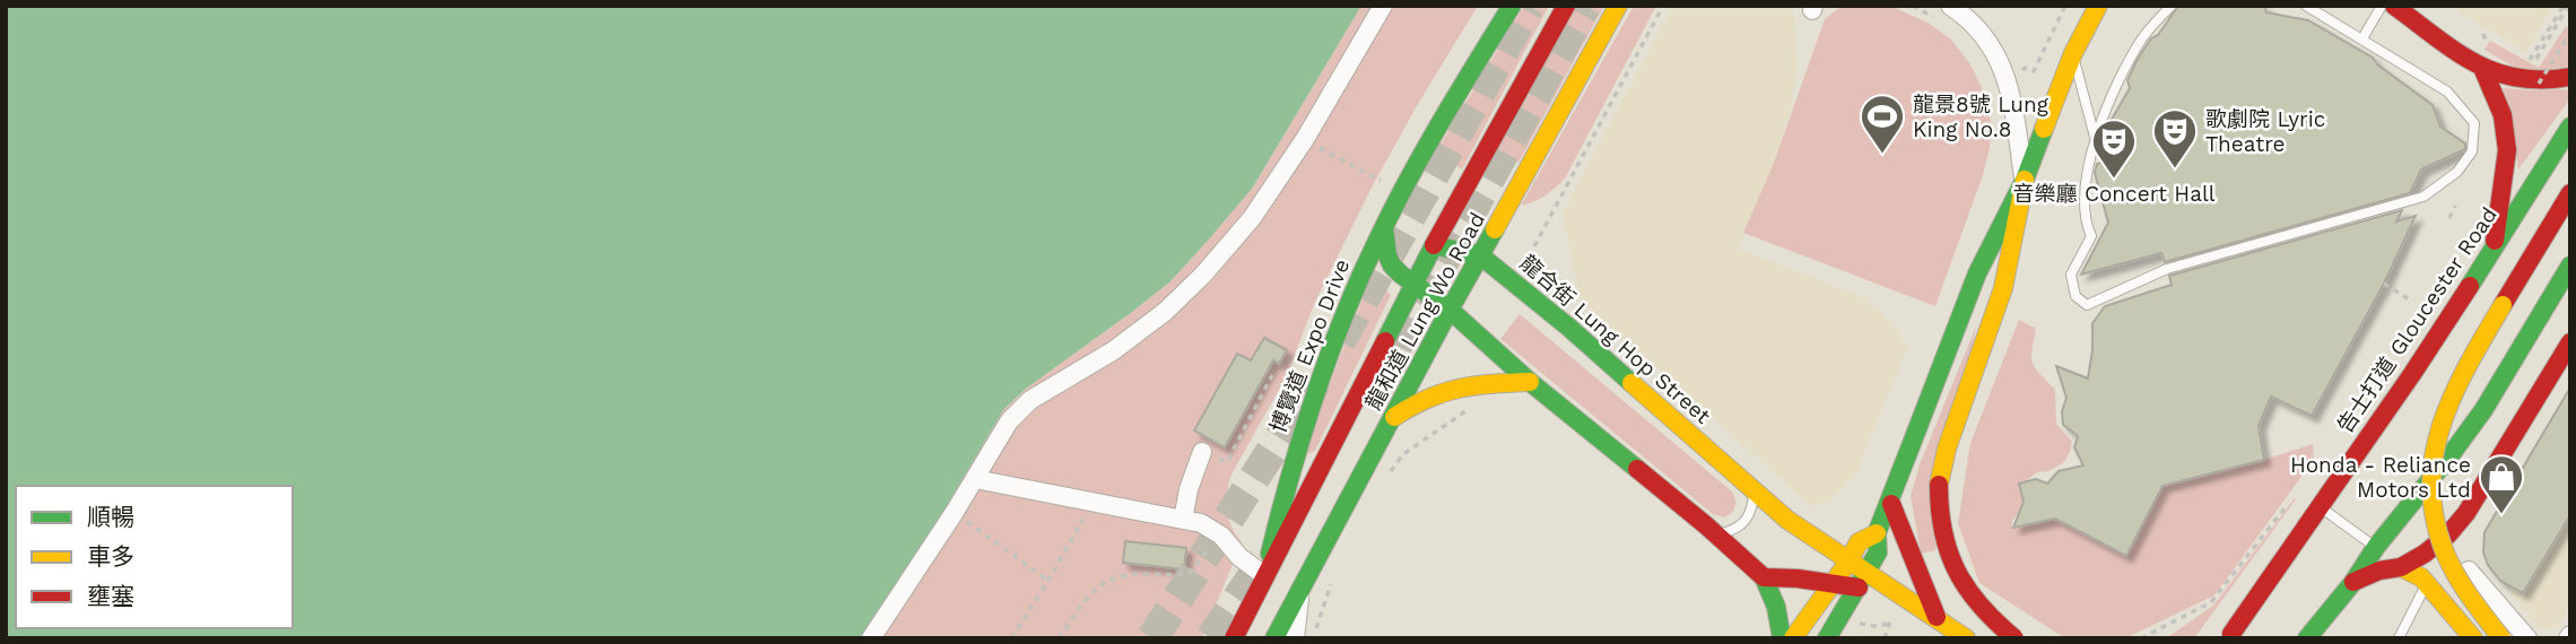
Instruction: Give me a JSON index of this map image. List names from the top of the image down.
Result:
{
  "streets": {
    "main road": [
      "龍和道 Lung Wo Road",
      "告士打道 Gloucester Road",
      "龍合街 Lung Hop Street",
      "博覽道 Expo Drive"
    ]
  },
  "crossings": [
    ["龍和道 Lung Wo Road", "龍合街 Lung Hop Street"],
    ["龍和道 Lung Wo Road", "博覽道 Expo Drive"]
  ],
  "places": {
    "sports": ["龍景8號 Lung King No.8"],
    "theatre": ["歌劇院 Lyric Theatre", "音樂廳 Concert Hall"],
    "shop": ["Honda - Reliance Motors Ltd"]
  },
  "legend": ["順暢", "車多", "壅塞"]
}
